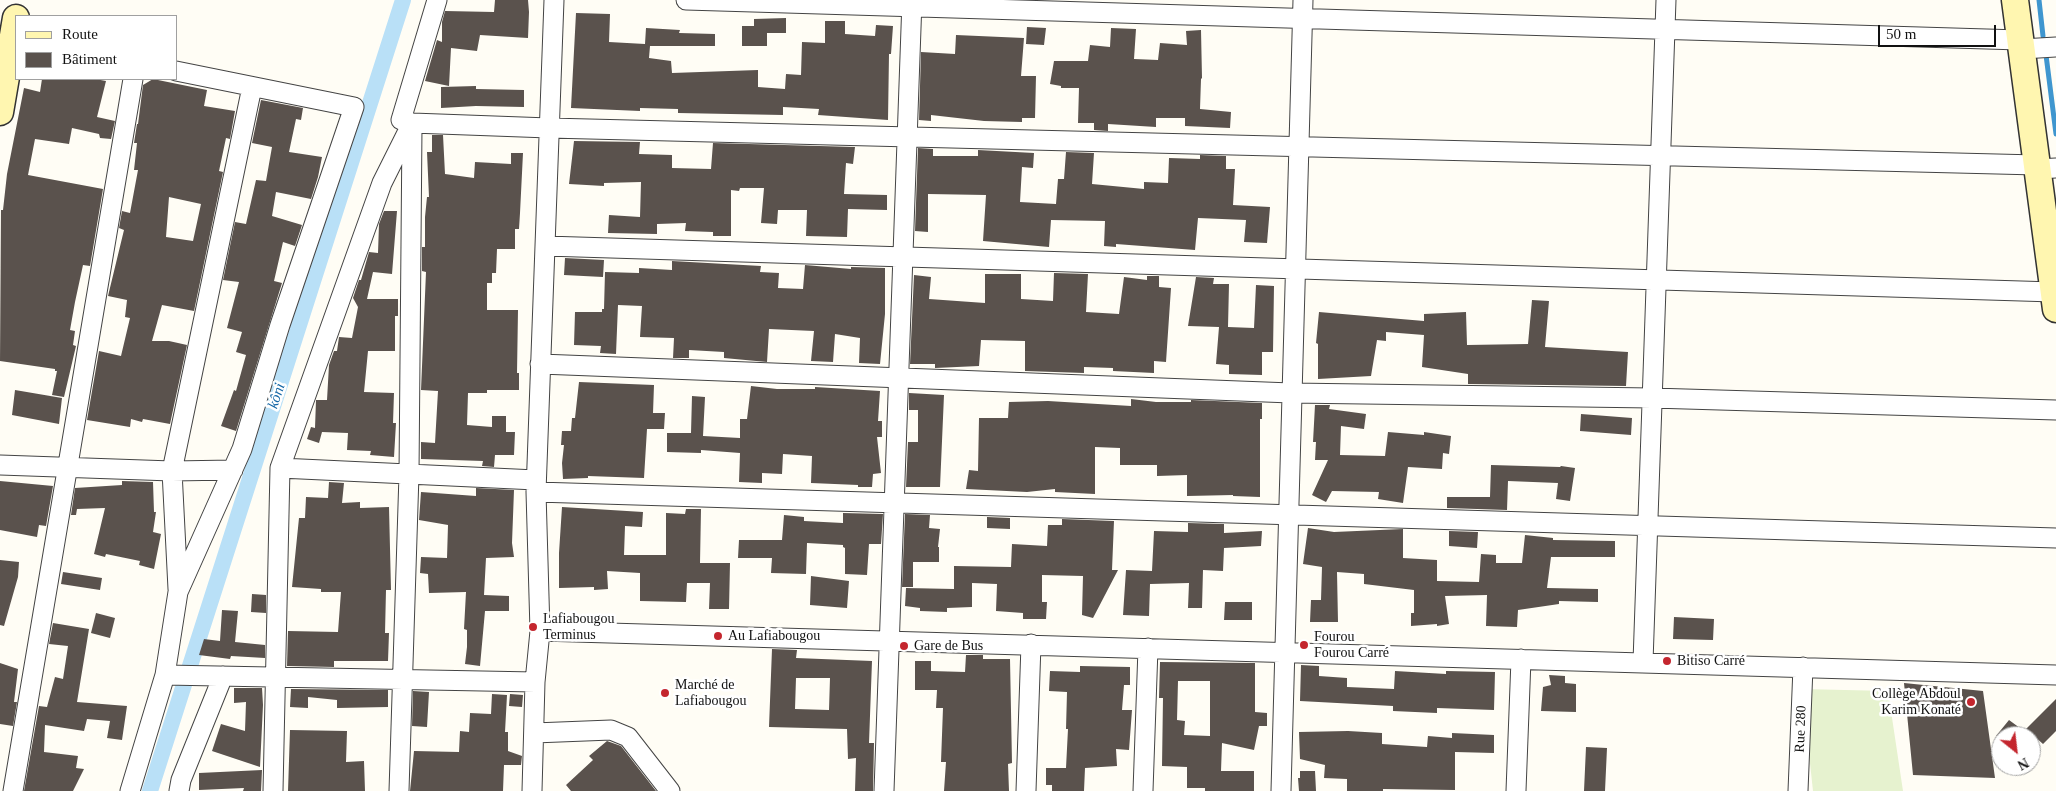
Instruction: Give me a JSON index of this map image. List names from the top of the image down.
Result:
{
  "streets": {
    "street": ["Rue 280"]
  },
  "water": ["kôni"],
  "places": [
    "Lafiabougou Terminus",
    "Au Lafiabougou",
    "Fourou Fourou Carré",
    "Gare de Bus",
    "Bitiso Carré",
    "Marché de Lafiabougou",
    "Collège Abdoul Karim Konaté"
  ],
  "legend": ["Route", "Bâtiment"],
  "scale_bar": "50 m",
  "north": "bottom right"
}
